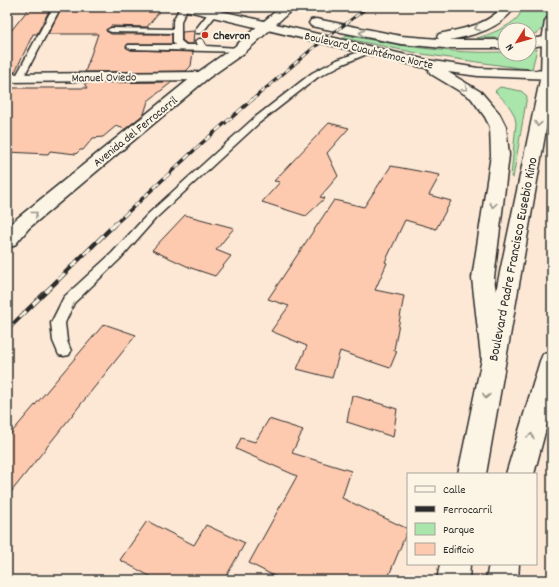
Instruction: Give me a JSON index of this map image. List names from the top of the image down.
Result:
{
  "streets": {
    "main road": [
      "Boulevard Cuauhtémoc Norte",
      "Manuel Oviedo",
      "Avenida del Ferrocarril",
      "Boulevard Padre Francisco Eusebio Kino"
    ]
  },
  "crossings": [
    ["Boulevard Cuauhtémoc Norte", "Avenida del Ferrocarril"],
    ["Boulevard Cuauhtémoc Norte", "Boulevard Padre Francisco Eusebio Kino"],
    ["Manuel Oviedo", "Avenida del Ferrocarril"]
  ],
  "one_way": ["Avenida del Ferrocarril", "Boulevard Padre Francisco Eusebio Kino"],
  "places": ["Chevron"],
  "legend": [
    "Calle",
    "Ferrocarril",
    "Parque",
    "Edificio"
  ],
  "north": "bottom left"
}
